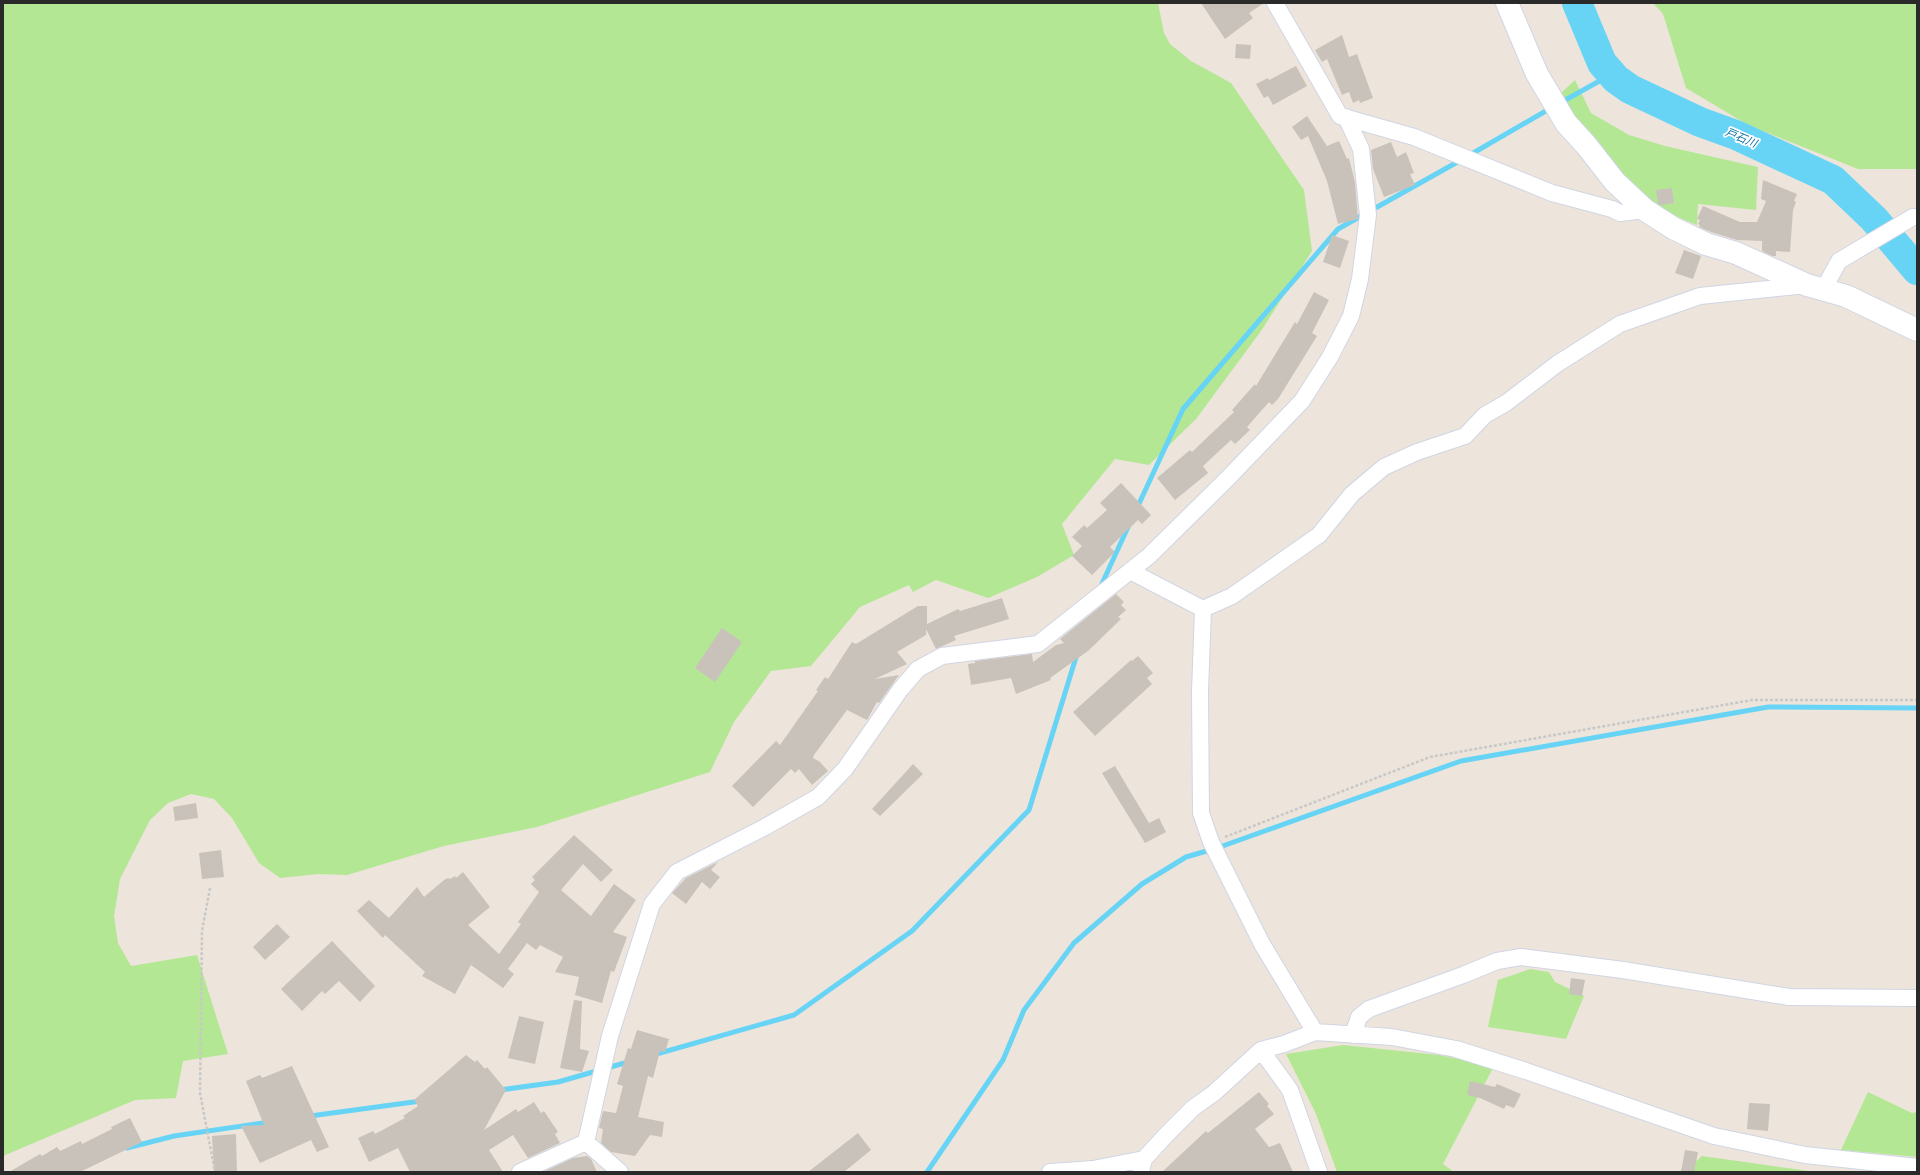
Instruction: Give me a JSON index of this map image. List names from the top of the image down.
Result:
{
  "water": ["戸石川"]
}
